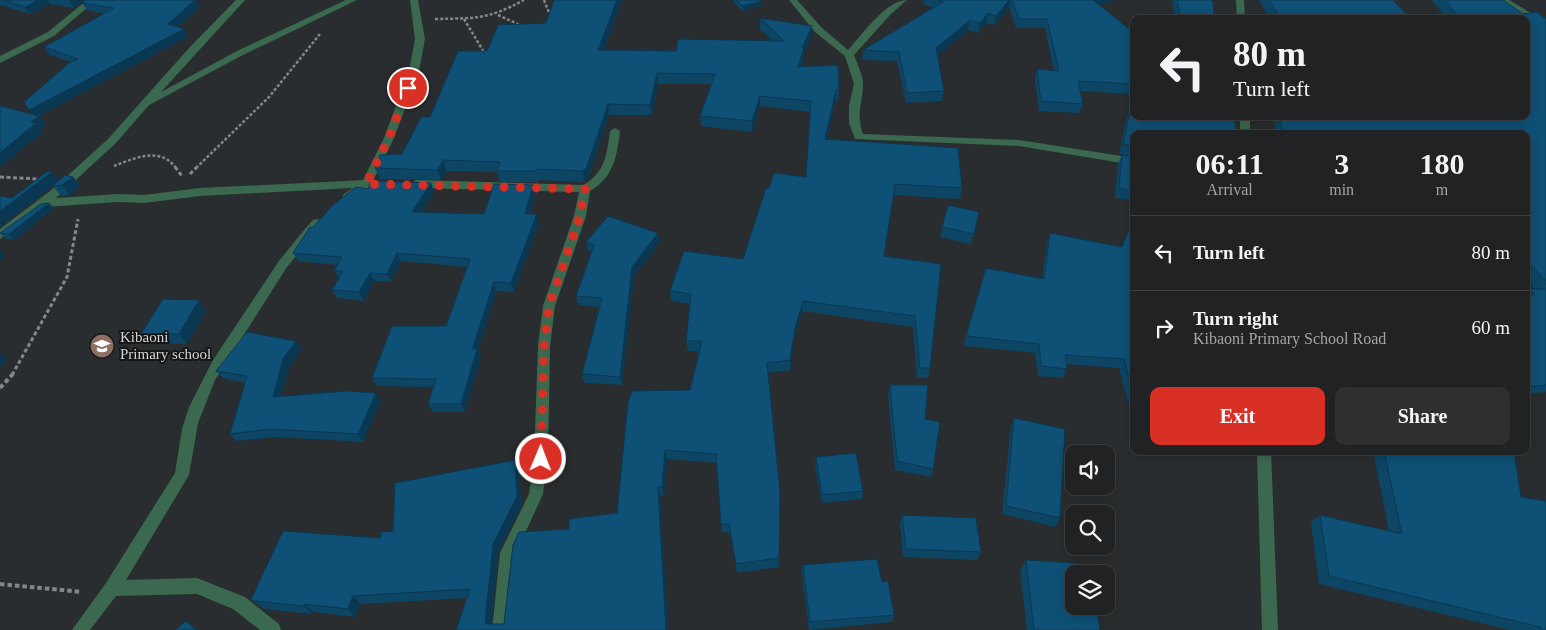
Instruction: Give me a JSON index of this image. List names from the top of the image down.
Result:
{
  "places": {
    "school or university": ["Kibaoni Primary school"]
  },
  "page": {
    "turn": ["80 m", "Turn left"],
    "eta": [
      "06:11",
      "Arrival",
      "3",
      "min",
      "180",
      "m"
    ],
    "list": [
      {
        "name": "Turn left",
        "value": "80 m"
      },
      {
        "name": "Turn right",
        "note": "Kibaoni Primary School Road",
        "value": "60 m"
      }
    ],
    "buttons": ["Exit", "Share"]
  }
}
